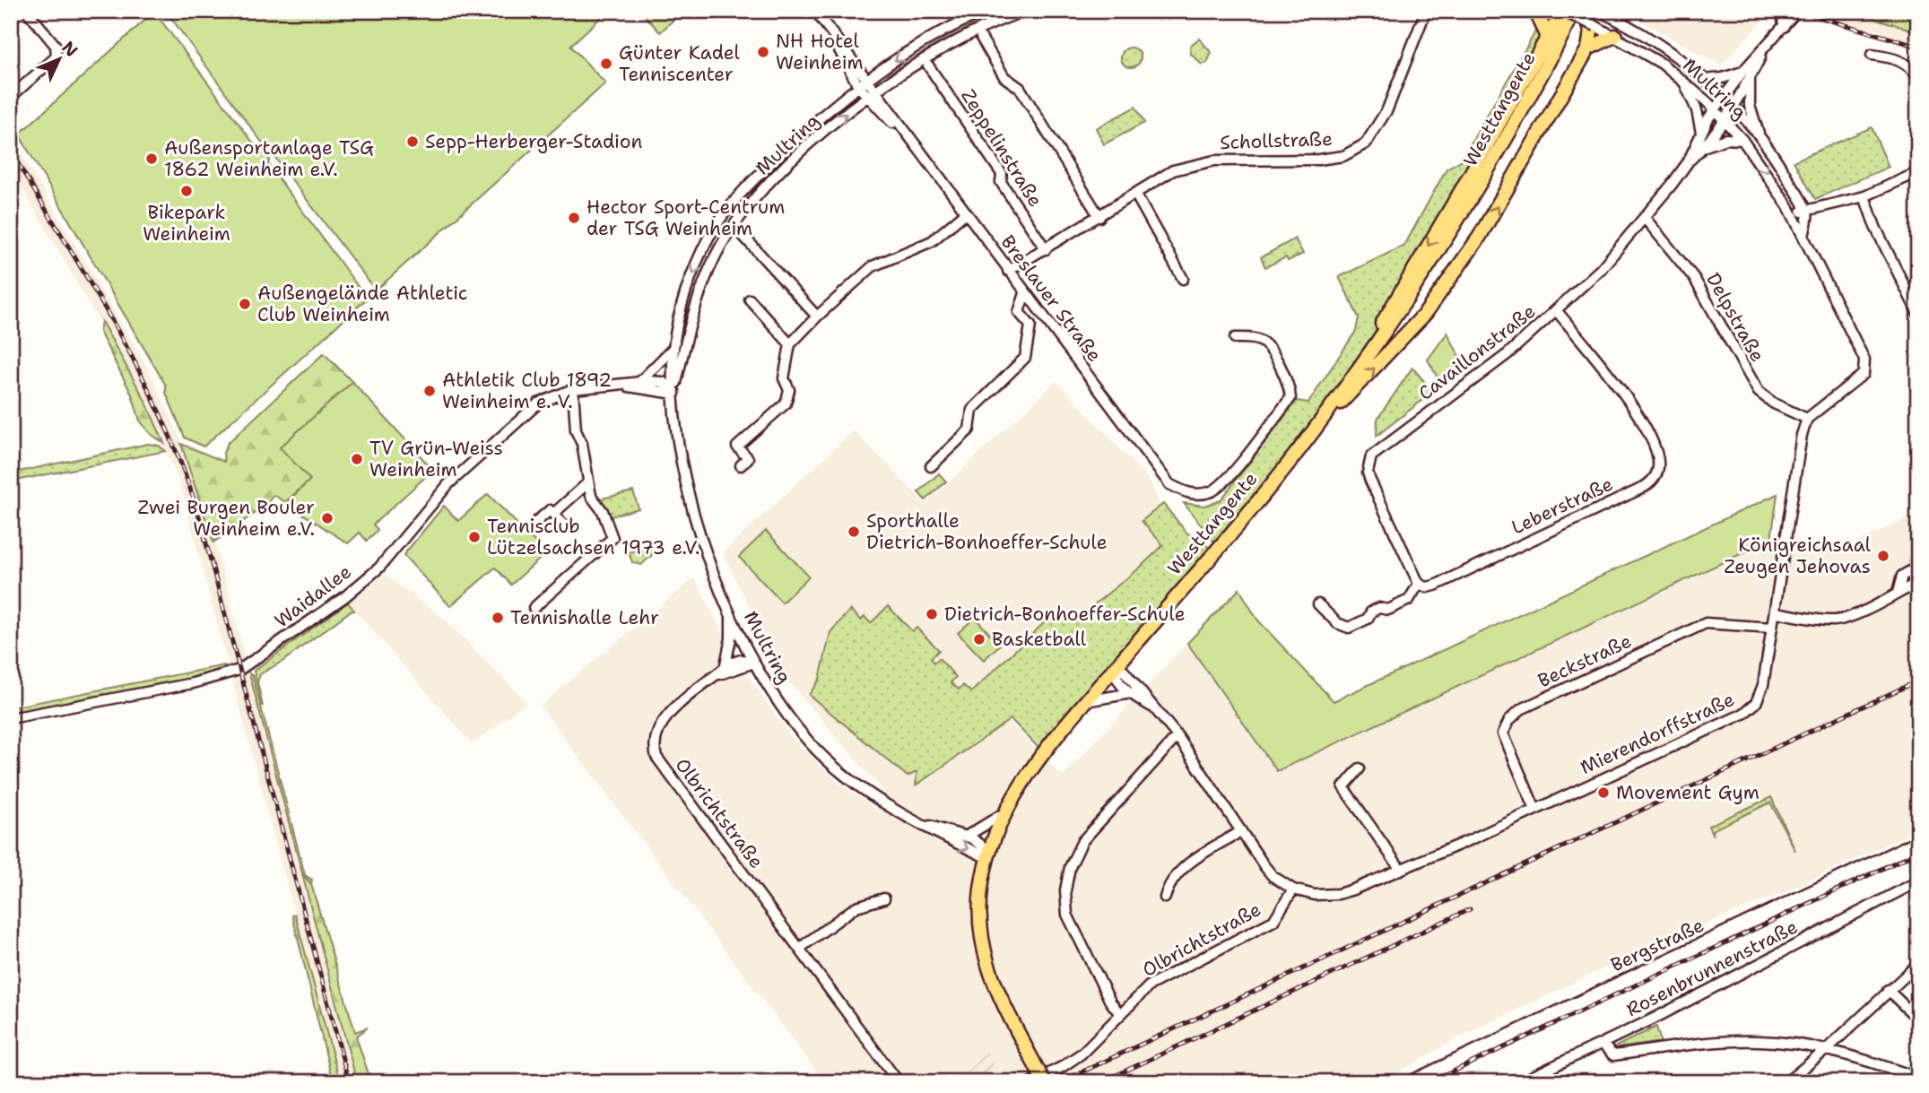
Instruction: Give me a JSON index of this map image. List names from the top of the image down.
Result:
{
  "streets": {
    "main road": ["Westtangente", "Bergstraße"],
    "street": [
      "Multring",
      "Schollstraße",
      "Zeppelinstraße",
      "Breslauer Straße",
      "Delpstraße",
      "Cavaillonstraße",
      "Leberstraße",
      "Waidallee",
      "Beckstraße",
      "Mierendorffstraße",
      "Olbrichtstraße",
      "Rosenbrunnenstraße"
    ]
  },
  "crossings": [
    ["Multring", "Westtangente"],
    ["Multring", "Breslauer Straße"],
    ["Multring", "Delpstraße"],
    ["Multring", "Cavaillonstraße"],
    ["Multring", "Waidallee"],
    ["Multring", "Mierendorffstraße"],
    ["Multring", "Olbrichtstraße"],
    ["Westtangente", "Mierendorffstraße"],
    ["Westtangente", "Olbrichtstraße"],
    ["Schollstraße", "Zeppelinstraße"],
    ["Schollstraße", "Breslauer Straße"],
    ["Delpstraße", "Cavaillonstraße"],
    ["Delpstraße", "Mierendorffstraße"],
    ["Cavaillonstraße", "Leberstraße"],
    ["Beckstraße", "Mierendorffstraße"],
    ["Mierendorffstraße", "Olbrichtstraße"]
  ],
  "places": [
    "NH Hotel Weinheim",
    "Günter Kadel Tenniscenter",
    "Sepp-Herberger-Stadion",
    "Außensportanlage TSG 1862 Weinheim e.V.",
    "Bikepark Weinheim",
    "Hector Sport-Centrum der TSG Weinheim",
    "Außengelände Athletic Club Weinheim",
    "Athletik Club 1892 Weinheim e. V.",
    "TV Grün-Weiss Weinheim",
    "Zwei Burgen Bouler Weinheim e.V.",
    "Sporthalle Dietrich-Bonhoeffer-Schule",
    "Tennisclub Lützelsachsen 1973 e.V.",
    "Königreichsaal Zeugen Jehovas",
    "Dietrich-Bonhoeffer-Schule",
    "Tennishalle Lehr",
    "Basketball",
    "Movement Gym"
  ],
  "north": "top right"
}
